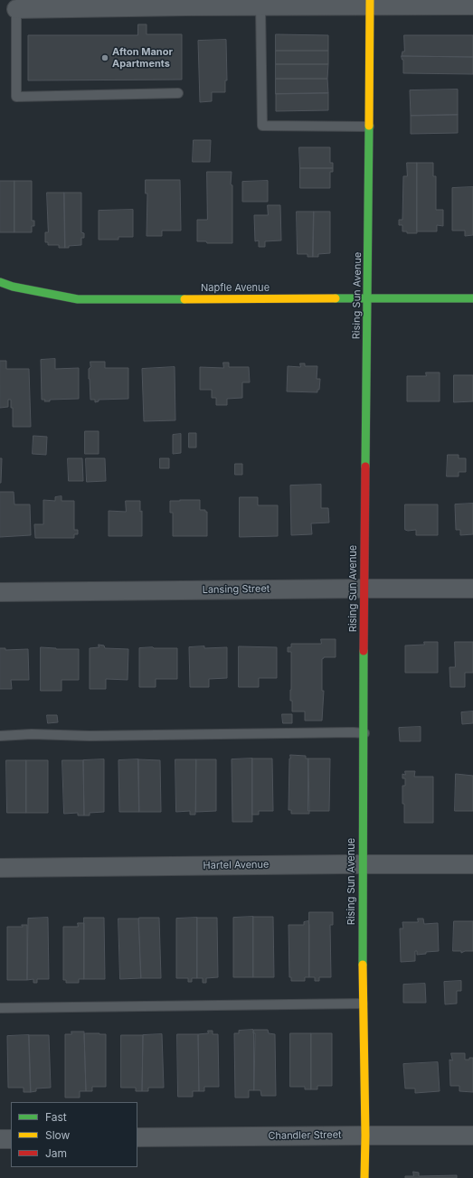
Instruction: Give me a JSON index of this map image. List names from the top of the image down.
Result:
{
  "streets": {
    "street": [
      "Napfle Avenue",
      "Rising Sun Avenue",
      "Lansing Street",
      "Hartel Avenue",
      "Chandler Street"
    ]
  },
  "crossings": [
    ["Napfle Avenue", "Rising Sun Avenue"],
    ["Rising Sun Avenue", "Lansing Street"],
    ["Rising Sun Avenue", "Hartel Avenue"],
    ["Rising Sun Avenue", "Chandler Street"]
  ],
  "places": ["Afton Manor Apartments"],
  "legend": ["Fast", "Slow", "Jam"]
}
